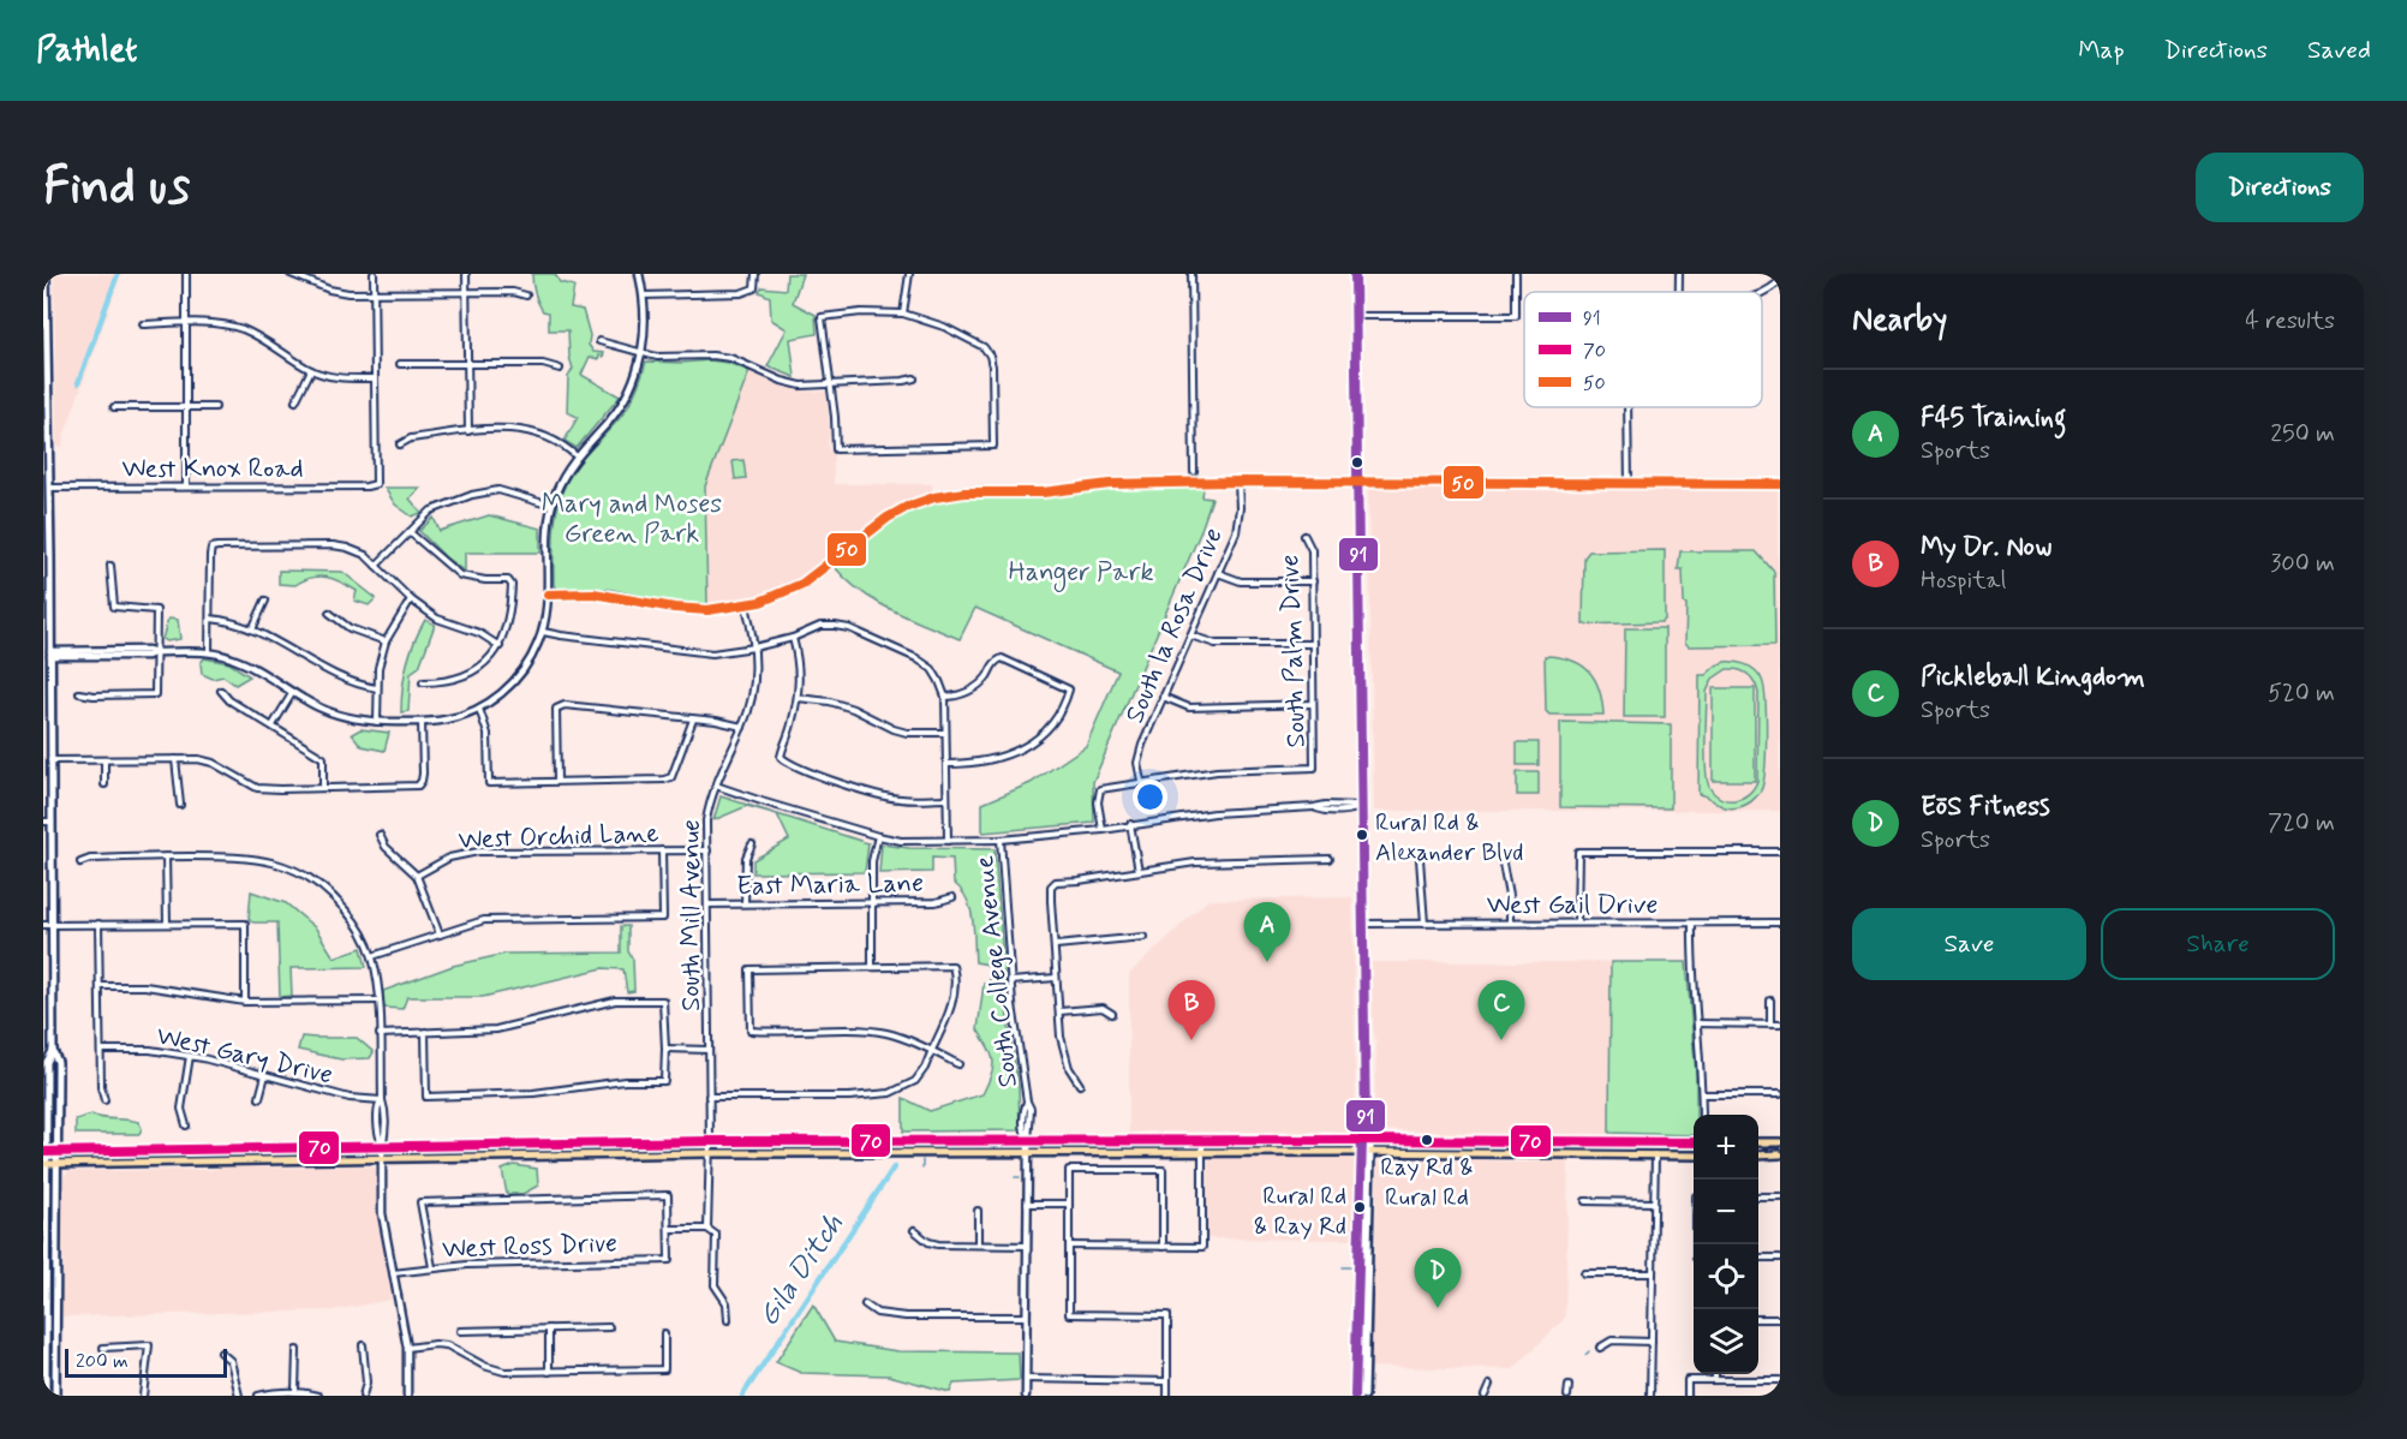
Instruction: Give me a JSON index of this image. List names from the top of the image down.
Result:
{
  "streets": {
    "street": [
      "West Knox Road",
      "South la Rosa Drive",
      "South Palm Drive",
      "West Orchid Lane",
      "East Maria Lane",
      "West Gail Drive",
      "South Mill Avenue",
      "South College Avenue",
      "West Gary Drive",
      "West Ross Drive"
    ]
  },
  "crossings": [
    ["South la Rosa Drive", "South Palm Drive"],
    ["West Orchid Lane", "South Mill Avenue"],
    ["East Maria Lane", "South Mill Avenue"]
  ],
  "water": ["Gila Ditch"],
  "parks": ["Mary and Moses Green Park", "Hanger Park"],
  "places": ["Rural Rd & Alexander Blvd", "Ray Rd & Rural Rd", "Rural Rd & Ray Rd"],
  "lines": ["transit line 91", "transit line 50", "transit line 70"],
  "legend": ["91", "70", "50"],
  "scale_bar": "200 m",
  "page": {
    "header": "Pathlet",
    "nav": ["Map", "Directions", "Saved"],
    "buttons": [
      "Directions",
      ["Save", "Share"]
    ],
    "title": "Find us",
    "heading": ["Nearby", "4 results"],
    "list": [
      {
        "mark": "A",
        "name": "F45 Training",
        "note": "Sports",
        "value": "250 m"
      },
      {
        "mark": "B",
        "name": "My Dr. Now",
        "note": "Hospital",
        "value": "300 m"
      },
      {
        "mark": "C",
        "name": "Pickleball Kingdom",
        "note": "Sports",
        "value": "520 m"
      },
      {
        "mark": "D",
        "name": "EōS Fitness",
        "note": "Sports",
        "value": "720 m"
      }
    ],
    "pins": [
      "A",
      "B",
      "C",
      "D"
    ],
    "map_buttons": ["+", "−"],
    "scale": "200 m"
  }
}
